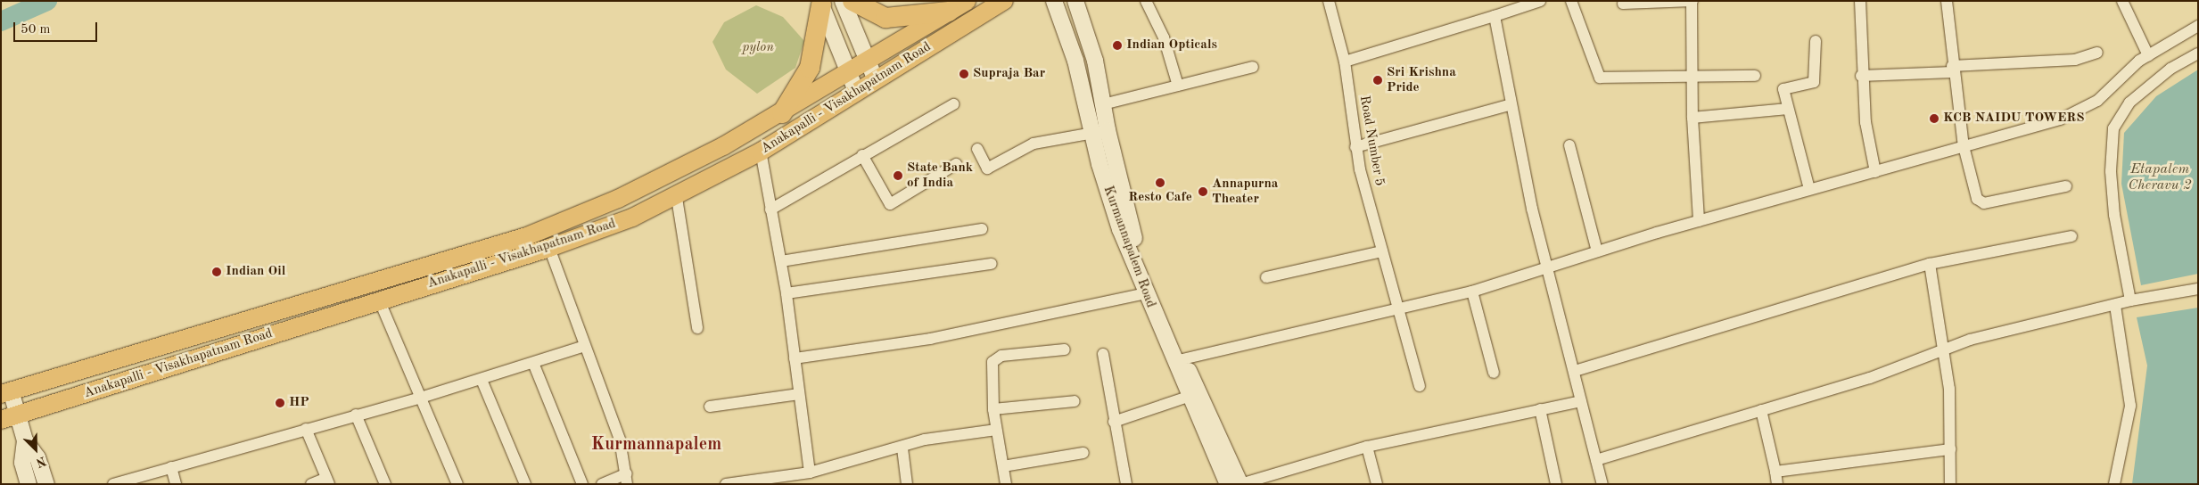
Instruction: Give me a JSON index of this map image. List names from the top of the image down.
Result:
{
  "streets": {
    "main road": ["Anakapalli - Visakhapatnam Road", "Kurmannapalem Road"],
    "street": ["Road Number 5"]
  },
  "districts": ["Kurmannapalem"],
  "water": ["Etapalem Cheravu 2"],
  "parks": ["pylon"],
  "places": [
    "Indian Opticals",
    "Supraja Bar",
    "Sri Krishna Pride",
    "KCB NAIDU TOWERS",
    "State Bank of India",
    "Resto Cafe",
    "Annapurna Theater",
    "Indian Oil",
    "HP"
  ],
  "scale_bar": "50 m",
  "north": "bottom right"
}
